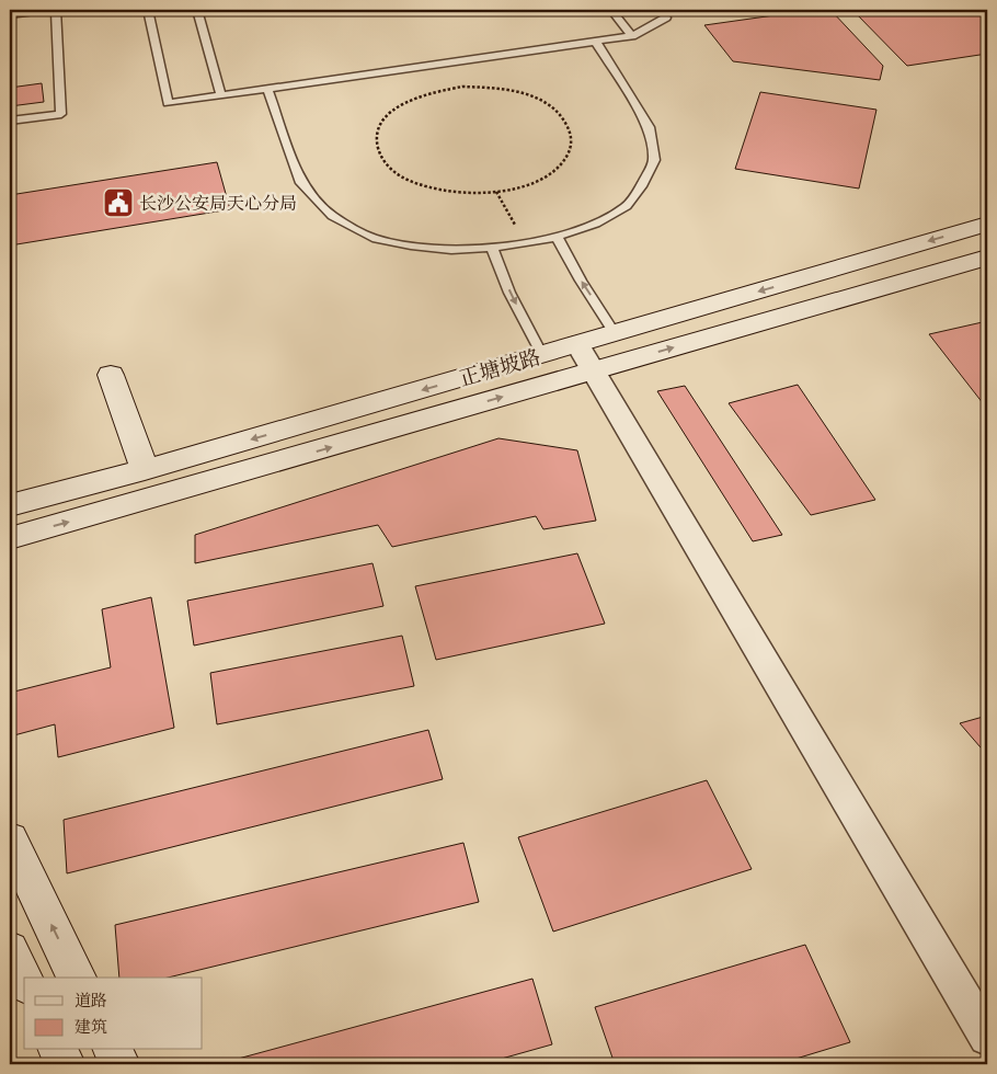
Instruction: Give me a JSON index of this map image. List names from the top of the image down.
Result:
{
  "streets": {
    "street": ["正塘坡路"]
  },
  "places": {
    "public building": ["长沙公安局天心分局"]
  },
  "legend": ["道路", "建筑"]
}
